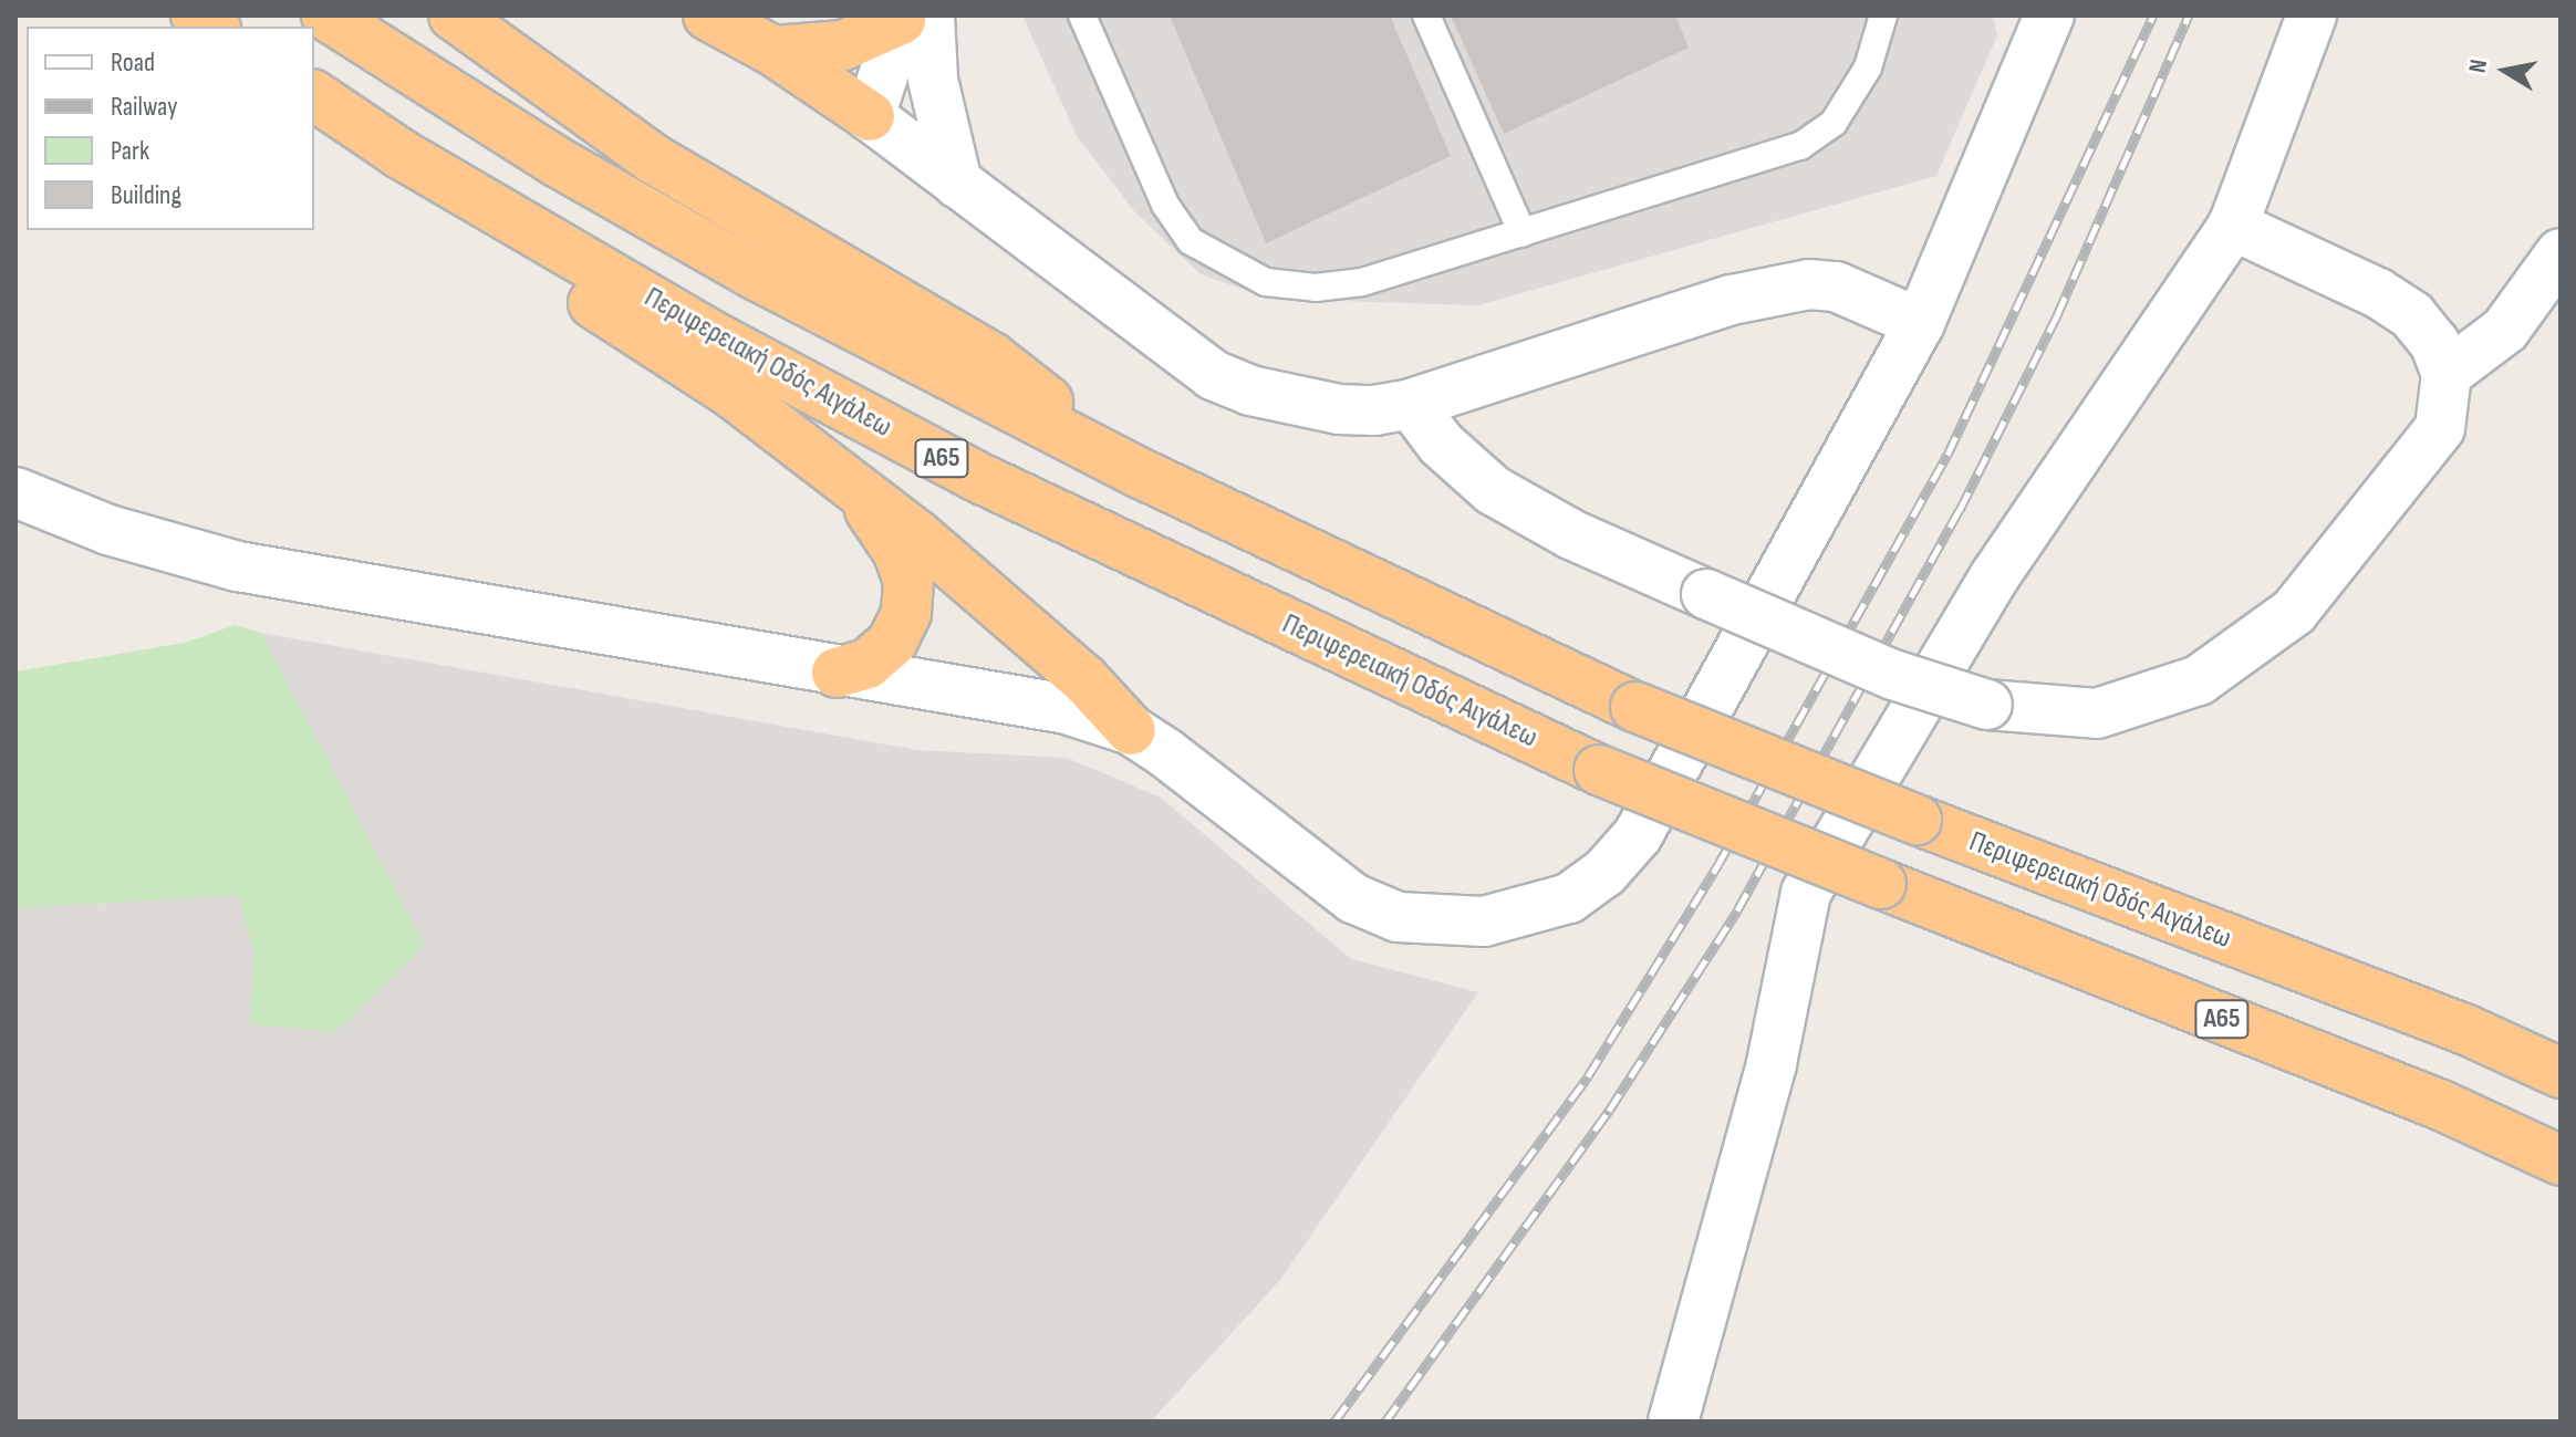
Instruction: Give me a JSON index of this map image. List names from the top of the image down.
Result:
{
  "streets": {
    "highway": ["Περιφερειακή Οδός Αιγάλεω", "Α65"]
  },
  "legend": [
    "Road",
    "Railway",
    "Park",
    "Building"
  ],
  "north": "left"
}
